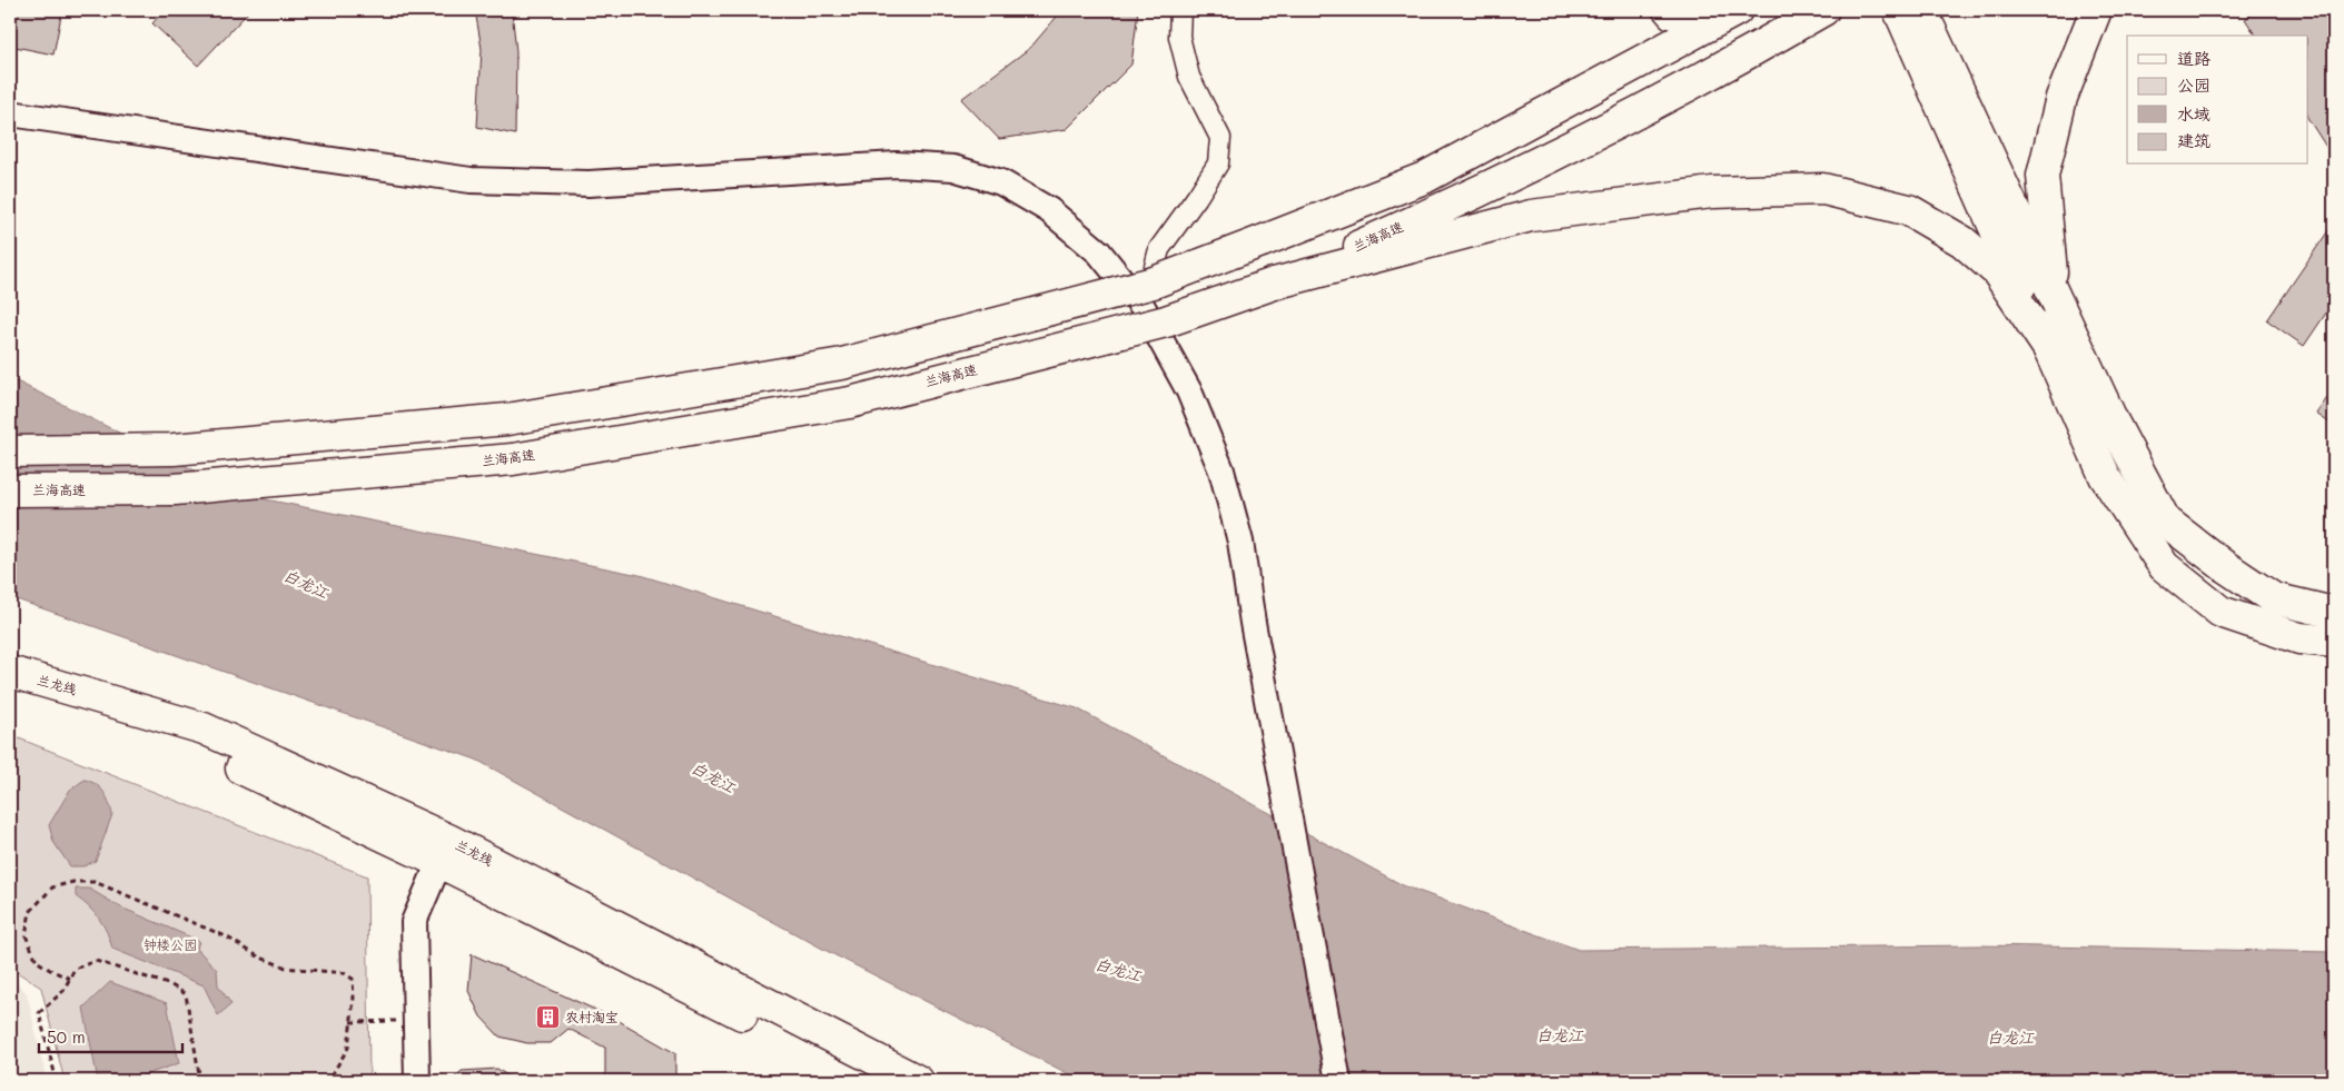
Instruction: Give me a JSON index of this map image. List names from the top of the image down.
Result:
{
  "streets": {
    "highway": ["兰海高速", "兰龙线"]
  },
  "water": ["白龙江"],
  "parks": ["钟楼公园"],
  "places": {
    "building": ["农村淘宝"]
  },
  "legend": [
    "道路",
    "公园",
    "水域",
    "建筑"
  ],
  "scale_bar": "50 m"
}
